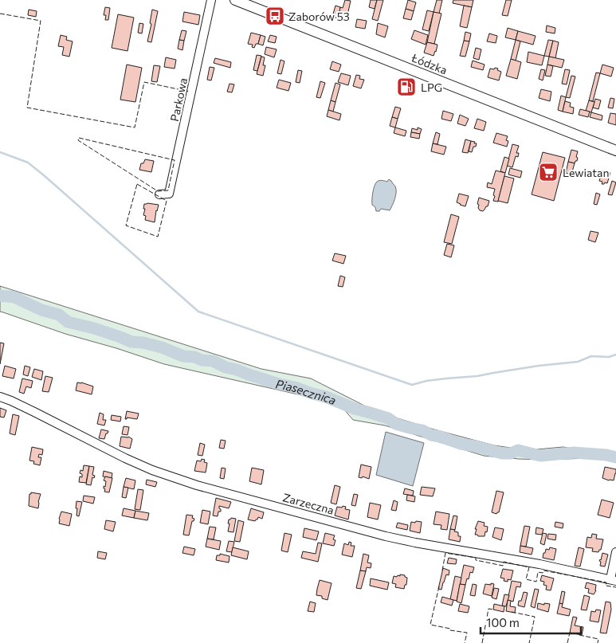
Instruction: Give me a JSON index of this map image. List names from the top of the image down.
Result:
{
  "streets": {
    "main road": ["Łódzka"],
    "street": ["Parkowa", "Zarzeczna"]
  },
  "water": ["Piasecznica"],
  "places": {
    "bus stop": ["Zaborów 53"],
    "fuel station": ["LPG"],
    "supermarket": ["Lewiatan"]
  },
  "scale_bar": "100 m"
}
